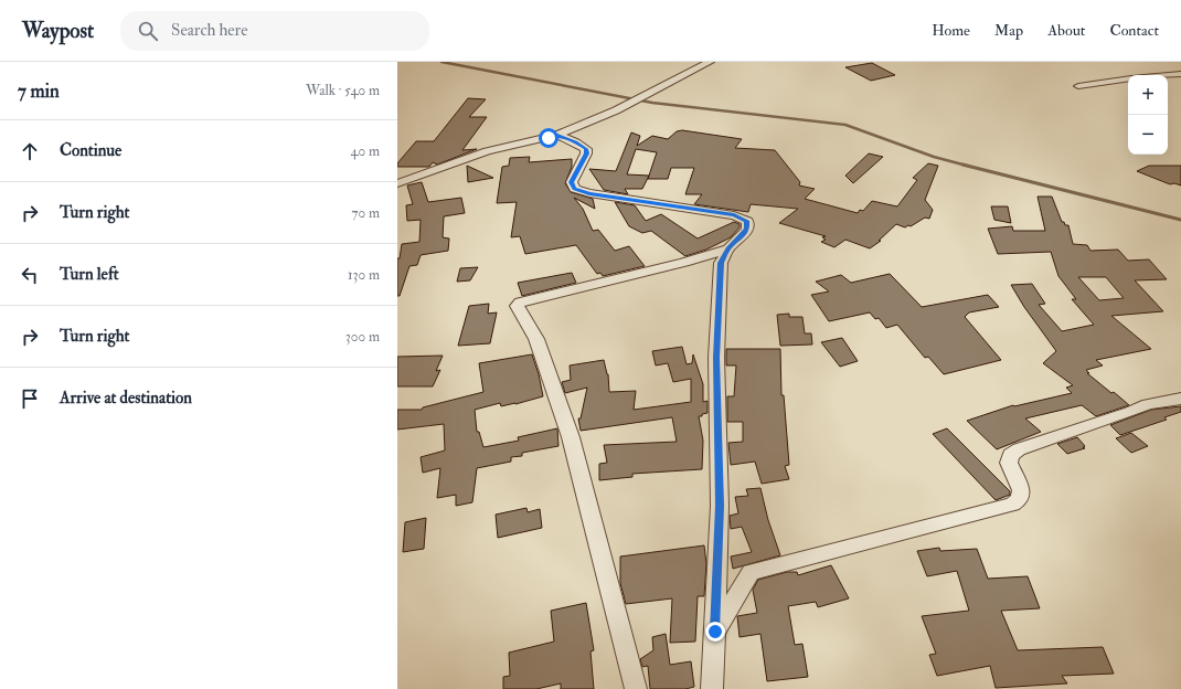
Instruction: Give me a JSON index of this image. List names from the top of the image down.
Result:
{
  "page": {
    "header": "Waypost",
    "search": "Search here",
    "nav": [
      "Home",
      "Map",
      "About",
      "Contact"
    ],
    "heading": ["7 min", "Walk · 540 m"],
    "map_buttons": ["+", "−"],
    "list": [
      ["Continue", "40 m"],
      ["Turn right", "70 m"],
      ["Turn left", "130 m"],
      ["Turn right", "300 m"],
      "Arrive at destination"
    ]
  }
}
